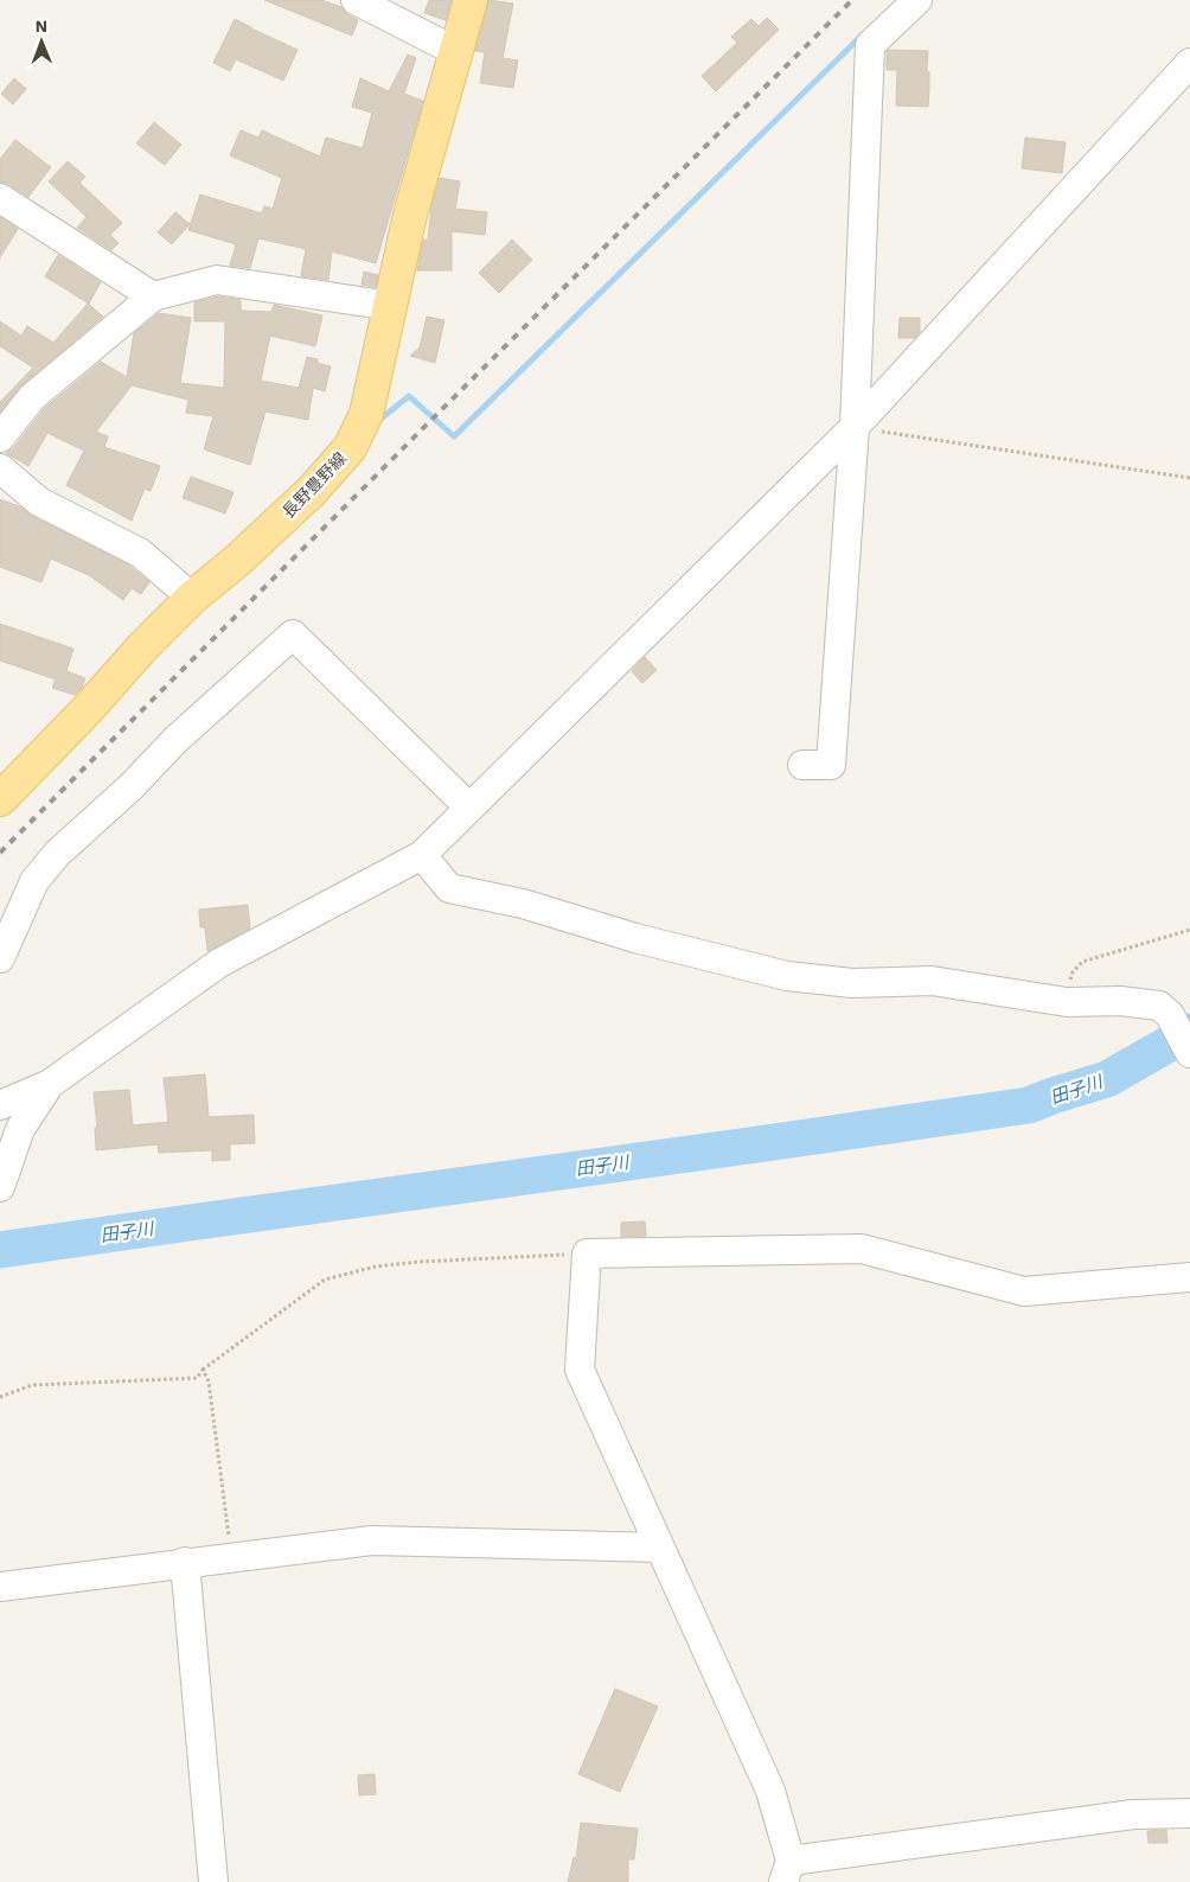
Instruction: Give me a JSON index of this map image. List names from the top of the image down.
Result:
{
  "streets": {
    "main road": ["長野豊野線"]
  },
  "water": ["田子川"],
  "north": "top"
}
